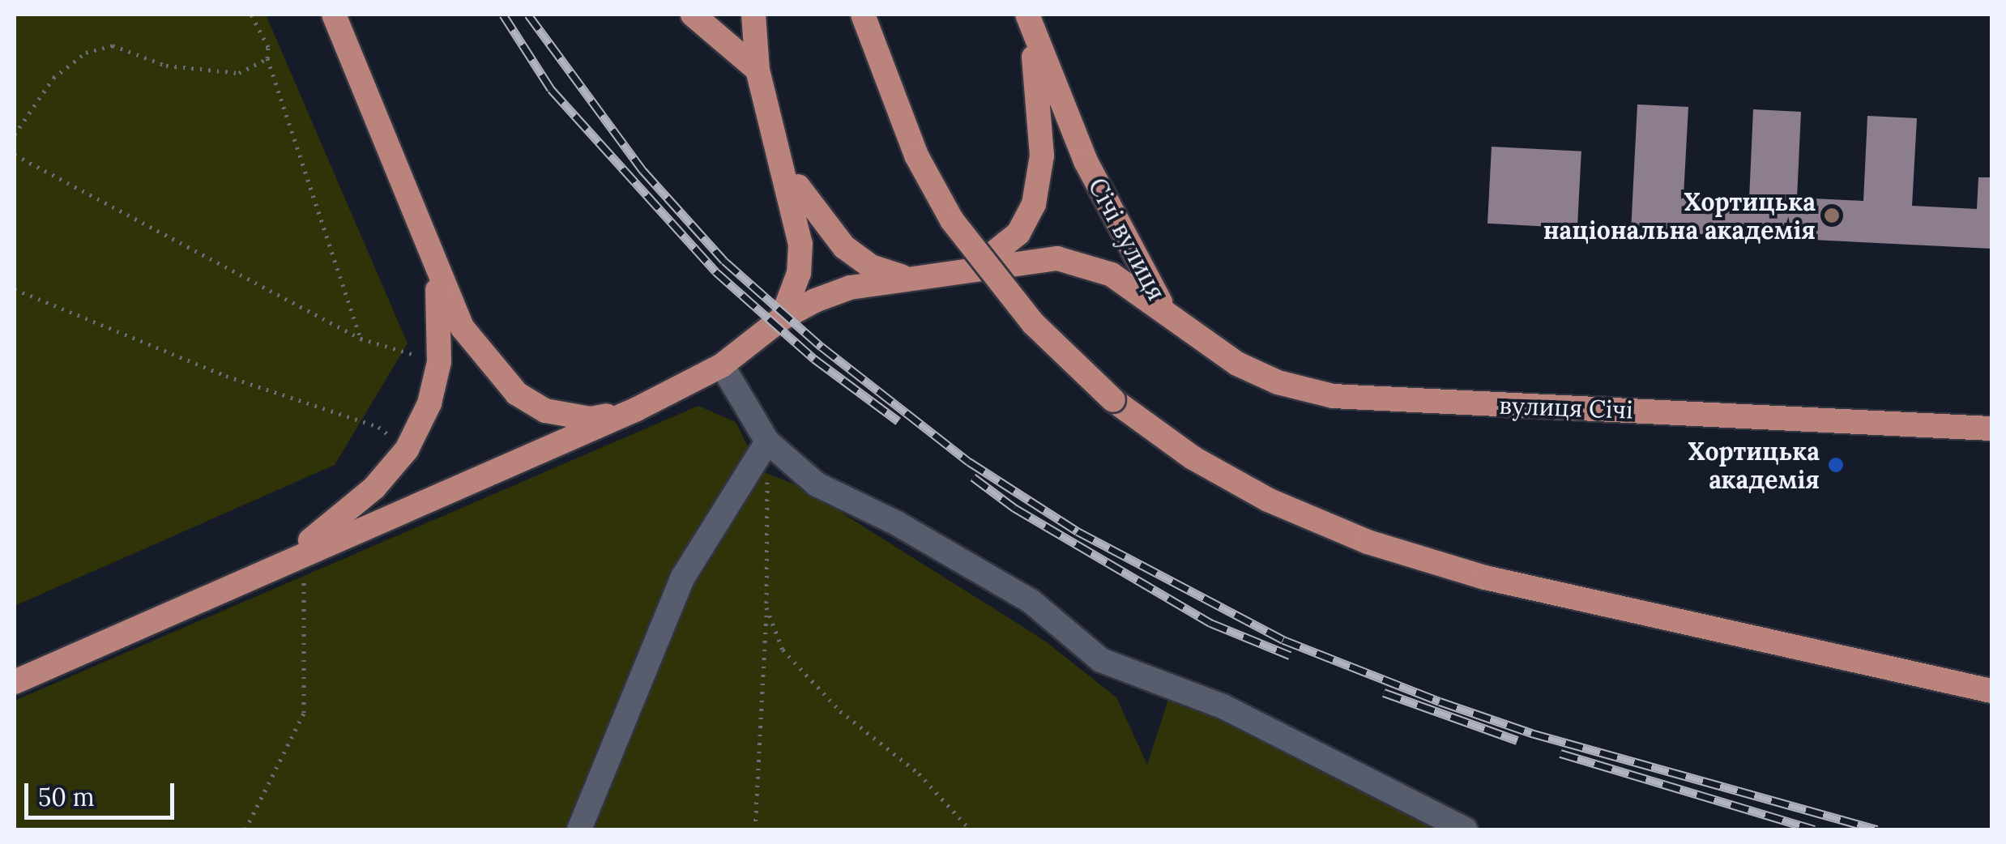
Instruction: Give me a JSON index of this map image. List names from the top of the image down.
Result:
{
  "streets": {
    "main road": ["Січі вулиця", "вулиця Січі"]
  },
  "crossings": [
    ["Січі вулиця", "вулиця Січі"]
  ],
  "places": ["Хортицька національна академія", "Хортицька академія"],
  "scale_bar": "50 m"
}
